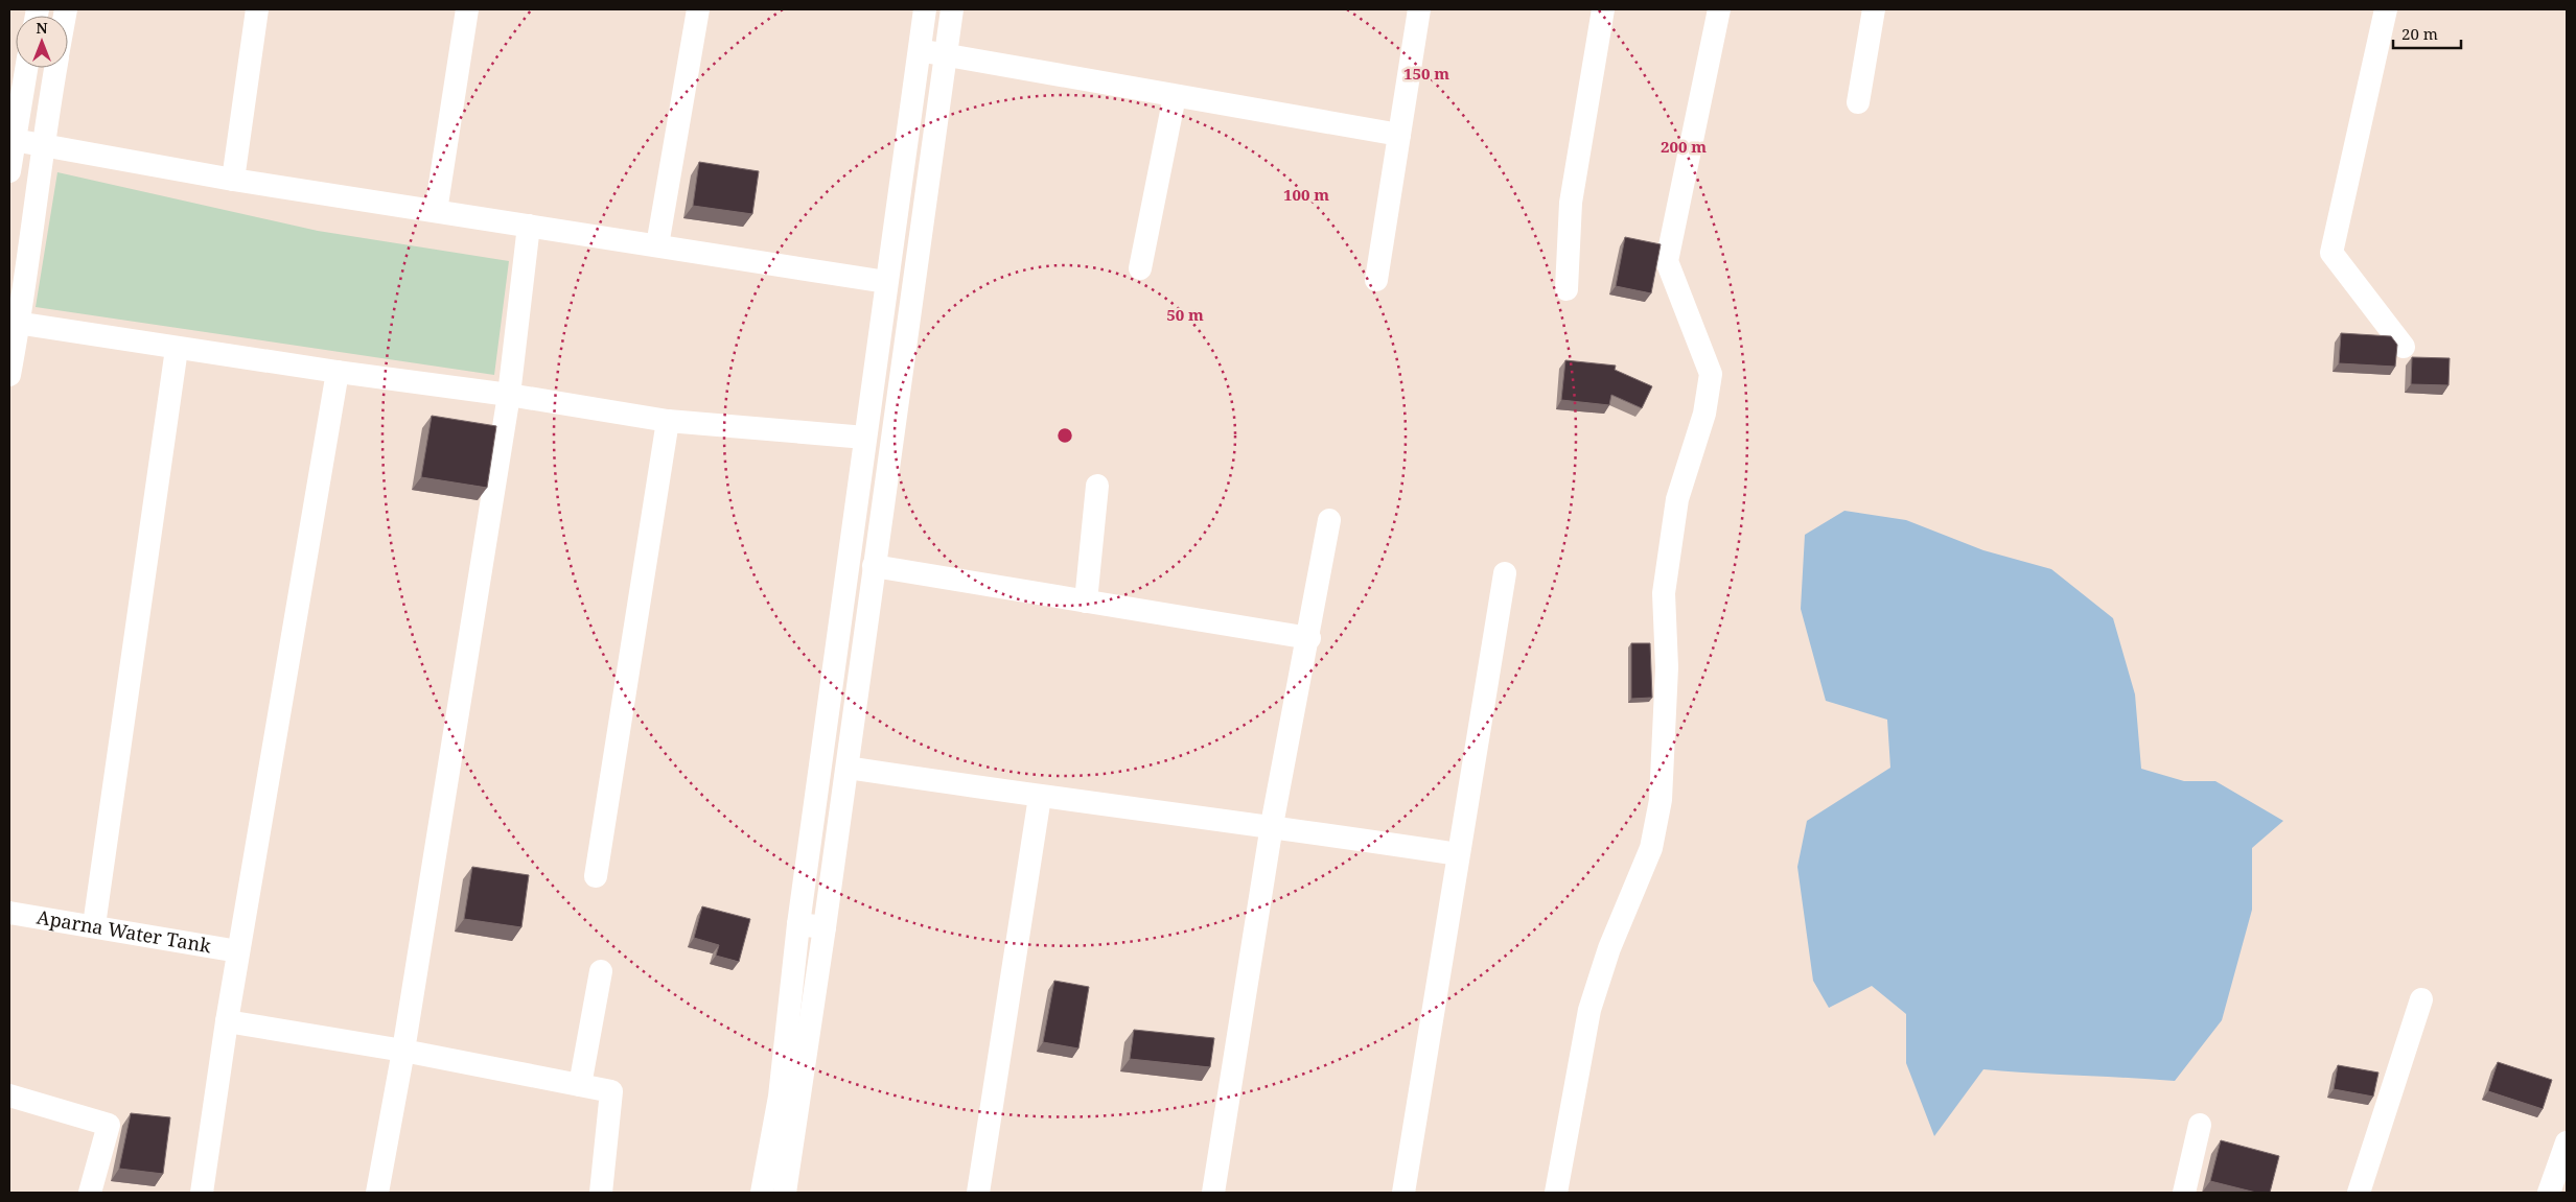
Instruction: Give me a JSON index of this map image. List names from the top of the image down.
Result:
{
  "streets": {
    "street": ["Aparna Water Tank"]
  },
  "scale_bar": "20 m",
  "north": "top",
  "rings": [
    "150 m",
    "200 m",
    "100 m",
    "50 m"
  ]
}
